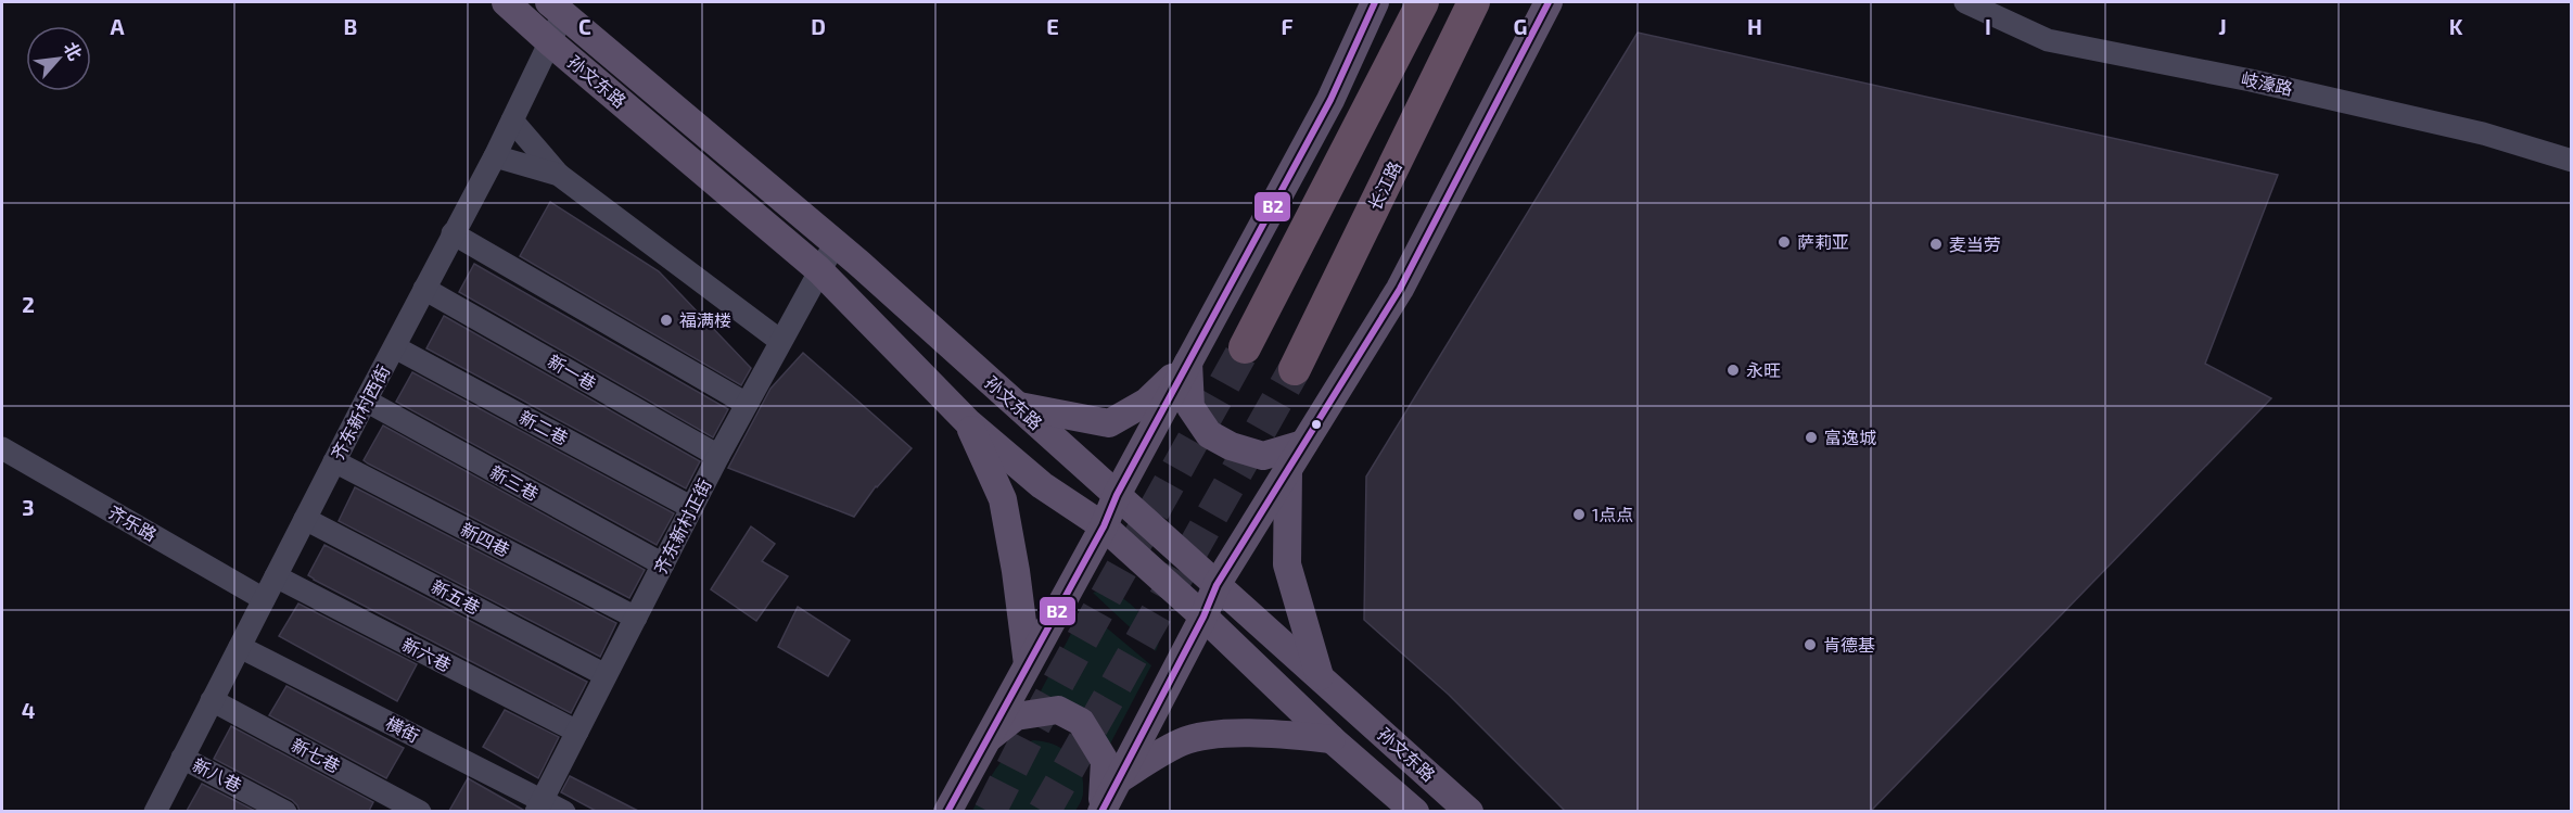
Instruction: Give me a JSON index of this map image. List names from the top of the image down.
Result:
{
  "streets": {
    "highway": ["长江路"],
    "main road": ["孙文东路"],
    "street": [
      "岐濠路",
      "新一巷",
      "齐东新村西街",
      "新二巷",
      "新三巷",
      "齐乐路",
      "齐东新村正街",
      "新四巷",
      "新五巷",
      "新六巷",
      "横街",
      "新七巷",
      "新八巷"
    ]
  },
  "crossings": [
    ["孙文东路", "齐东新村西街"],
    ["孙文东路", "齐东新村正街"],
    ["新一巷", "齐东新村西街"],
    ["新一巷", "齐东新村正街"],
    ["齐东新村西街", "新二巷"],
    ["齐东新村西街", "新三巷"],
    ["齐东新村西街", "齐乐路"],
    ["齐东新村西街", "新四巷"],
    ["齐东新村西街", "新五巷"],
    ["齐东新村西街", "新六巷"],
    ["齐东新村西街", "横街"],
    ["齐东新村西街", "新七巷"],
    ["齐东新村西街", "新八巷"],
    ["新二巷", "齐东新村正街"],
    ["新三巷", "齐东新村正街"],
    ["齐东新村正街", "新四巷"],
    ["齐东新村正街", "新五巷"],
    ["齐东新村正街", "新六巷"],
    ["齐东新村正街", "横街"]
  ],
  "places": [
    "萨莉亚",
    "麦当劳",
    "福满楼",
    "永旺",
    "富逸城",
    "1点点",
    "肯德基"
  ],
  "lines": ["transit line B2"],
  "north": "top right",
  "grid": {
    "columns": [
      "A",
      "B",
      "C",
      "D",
      "E",
      "F",
      "G",
      "H",
      "I",
      "J",
      "K"
    ],
    "rows": ["2", "3", "4"]
  }
}
